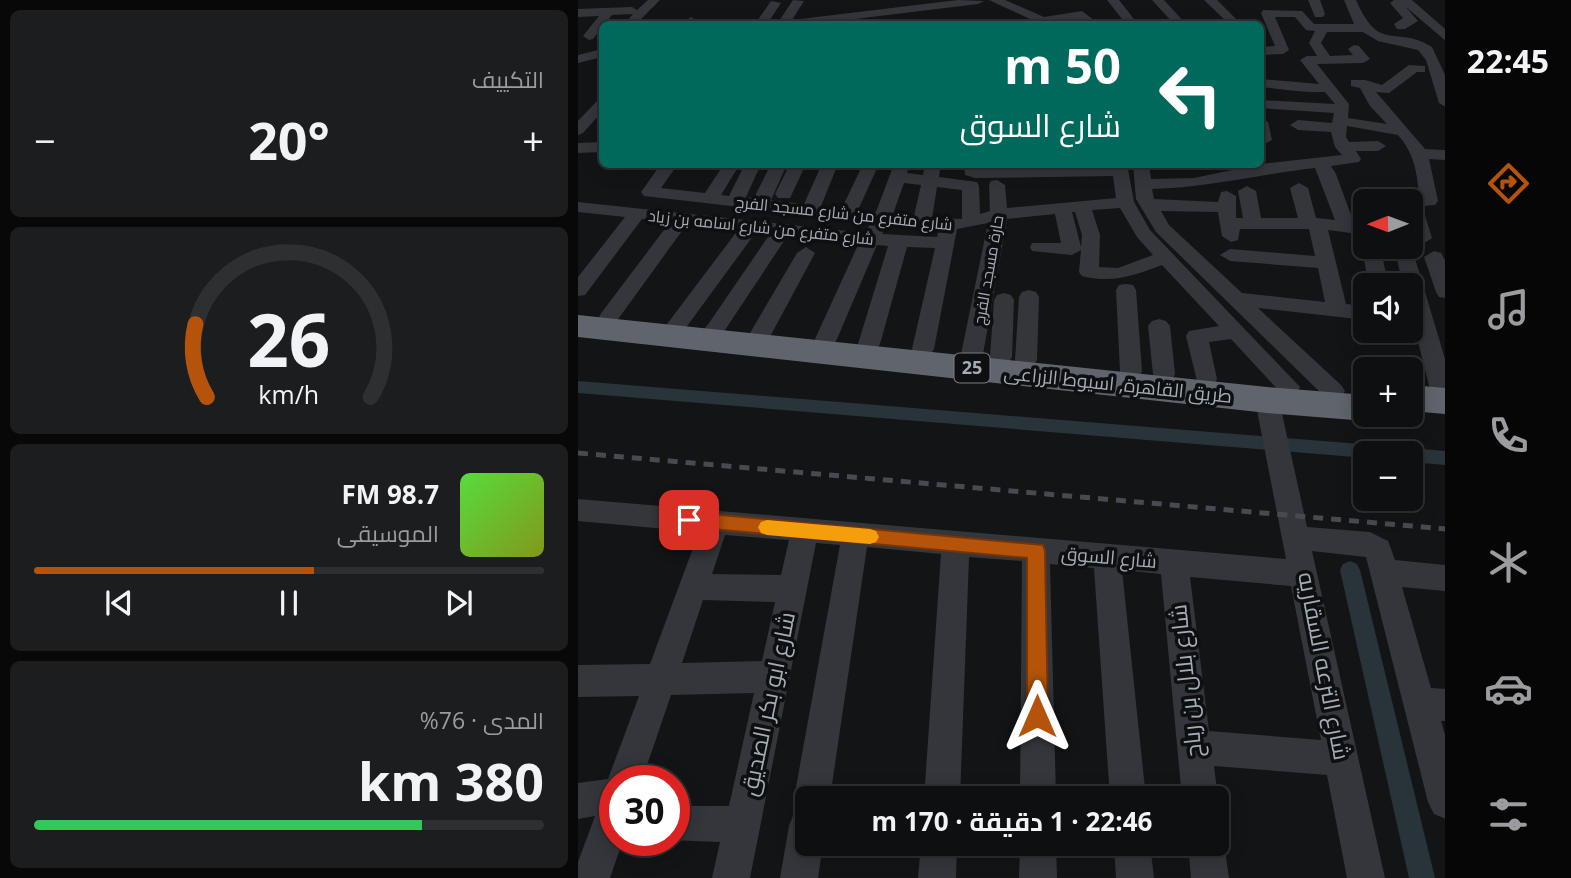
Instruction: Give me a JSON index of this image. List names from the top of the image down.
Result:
{
  "streets": {
    "highway": ["25", "طريق القاهرة, اسيوط الزراعى"],
    "street": [
      "شارع متفرع من شارع مسجد الفرج",
      "شارع متفرع من شارع اسامه بن زياد",
      "حارة مسجد الفرج",
      "شارع السوق",
      "شارع الترعه السقاريه",
      "شارع بلال بن رباح",
      "شارع ابو بكر الصديق"
    ]
  },
  "crossings": [
    ["شارع متفرع من شارع مسجد الفرج", "شارع متفرع من شارع اسامه بن زياد"],
    ["شارع متفرع من شارع مسجد الفرج", "حارة مسجد الفرج"],
    ["حارة مسجد الفرج", "طريق القاهرة, اسيوط الزراعى"],
    ["طريق القاهرة, اسيوط الزراعى", "شارع الترعه السقاريه"],
    ["شارع السوق", "شارع الترعه السقاريه"],
    ["شارع السوق", "شارع بلال بن رباح"],
    ["شارع السوق", "شارع ابو بكر الصديق"]
  ],
  "north": "left",
  "page": {
    "tabs": "22:45",
    "tile": [
      "التكييف",
      ["المدى · 76%", "380 km"]
    ],
    "turn": ["50 m", "شارع السوق"],
    "heat": ["−", "20°", "+"],
    "map_buttons": ["+", "−"],
    "song": ["98.7 FM", "الموسيقى"],
    "limit": "30",
    "trip": "22:46 · 1 دقيقة · 170 m",
    "gauge": ["26", "km/h"]
  }
}
